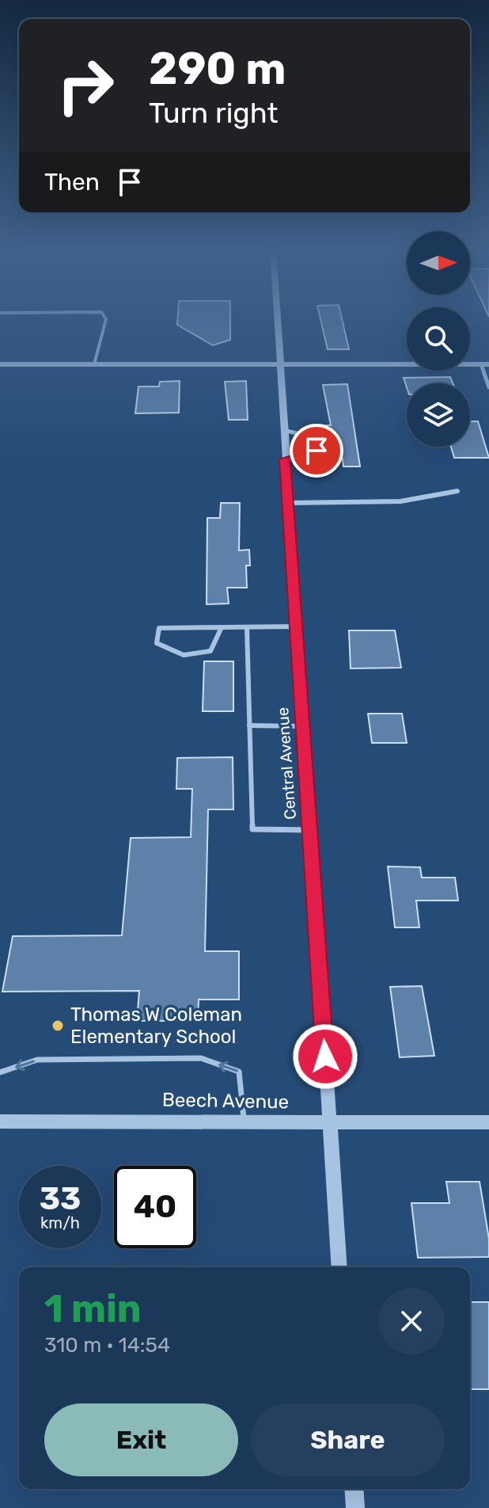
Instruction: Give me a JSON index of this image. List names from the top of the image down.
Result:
{
  "streets": {
    "street": ["Central Avenue", "Beech Avenue"]
  },
  "crossings": [
    ["Central Avenue", "Beech Avenue"]
  ],
  "places": ["Thomas W Coleman Elementary School"],
  "north": "right",
  "page": {
    "turn": ["290 m", "Turn right"],
    "then": "Then",
    "speed": "33 km/h",
    "limit": "40",
    "heading": ["1 min", "310 m · 14:54"],
    "buttons": ["Exit", "Share"]
  }
}
